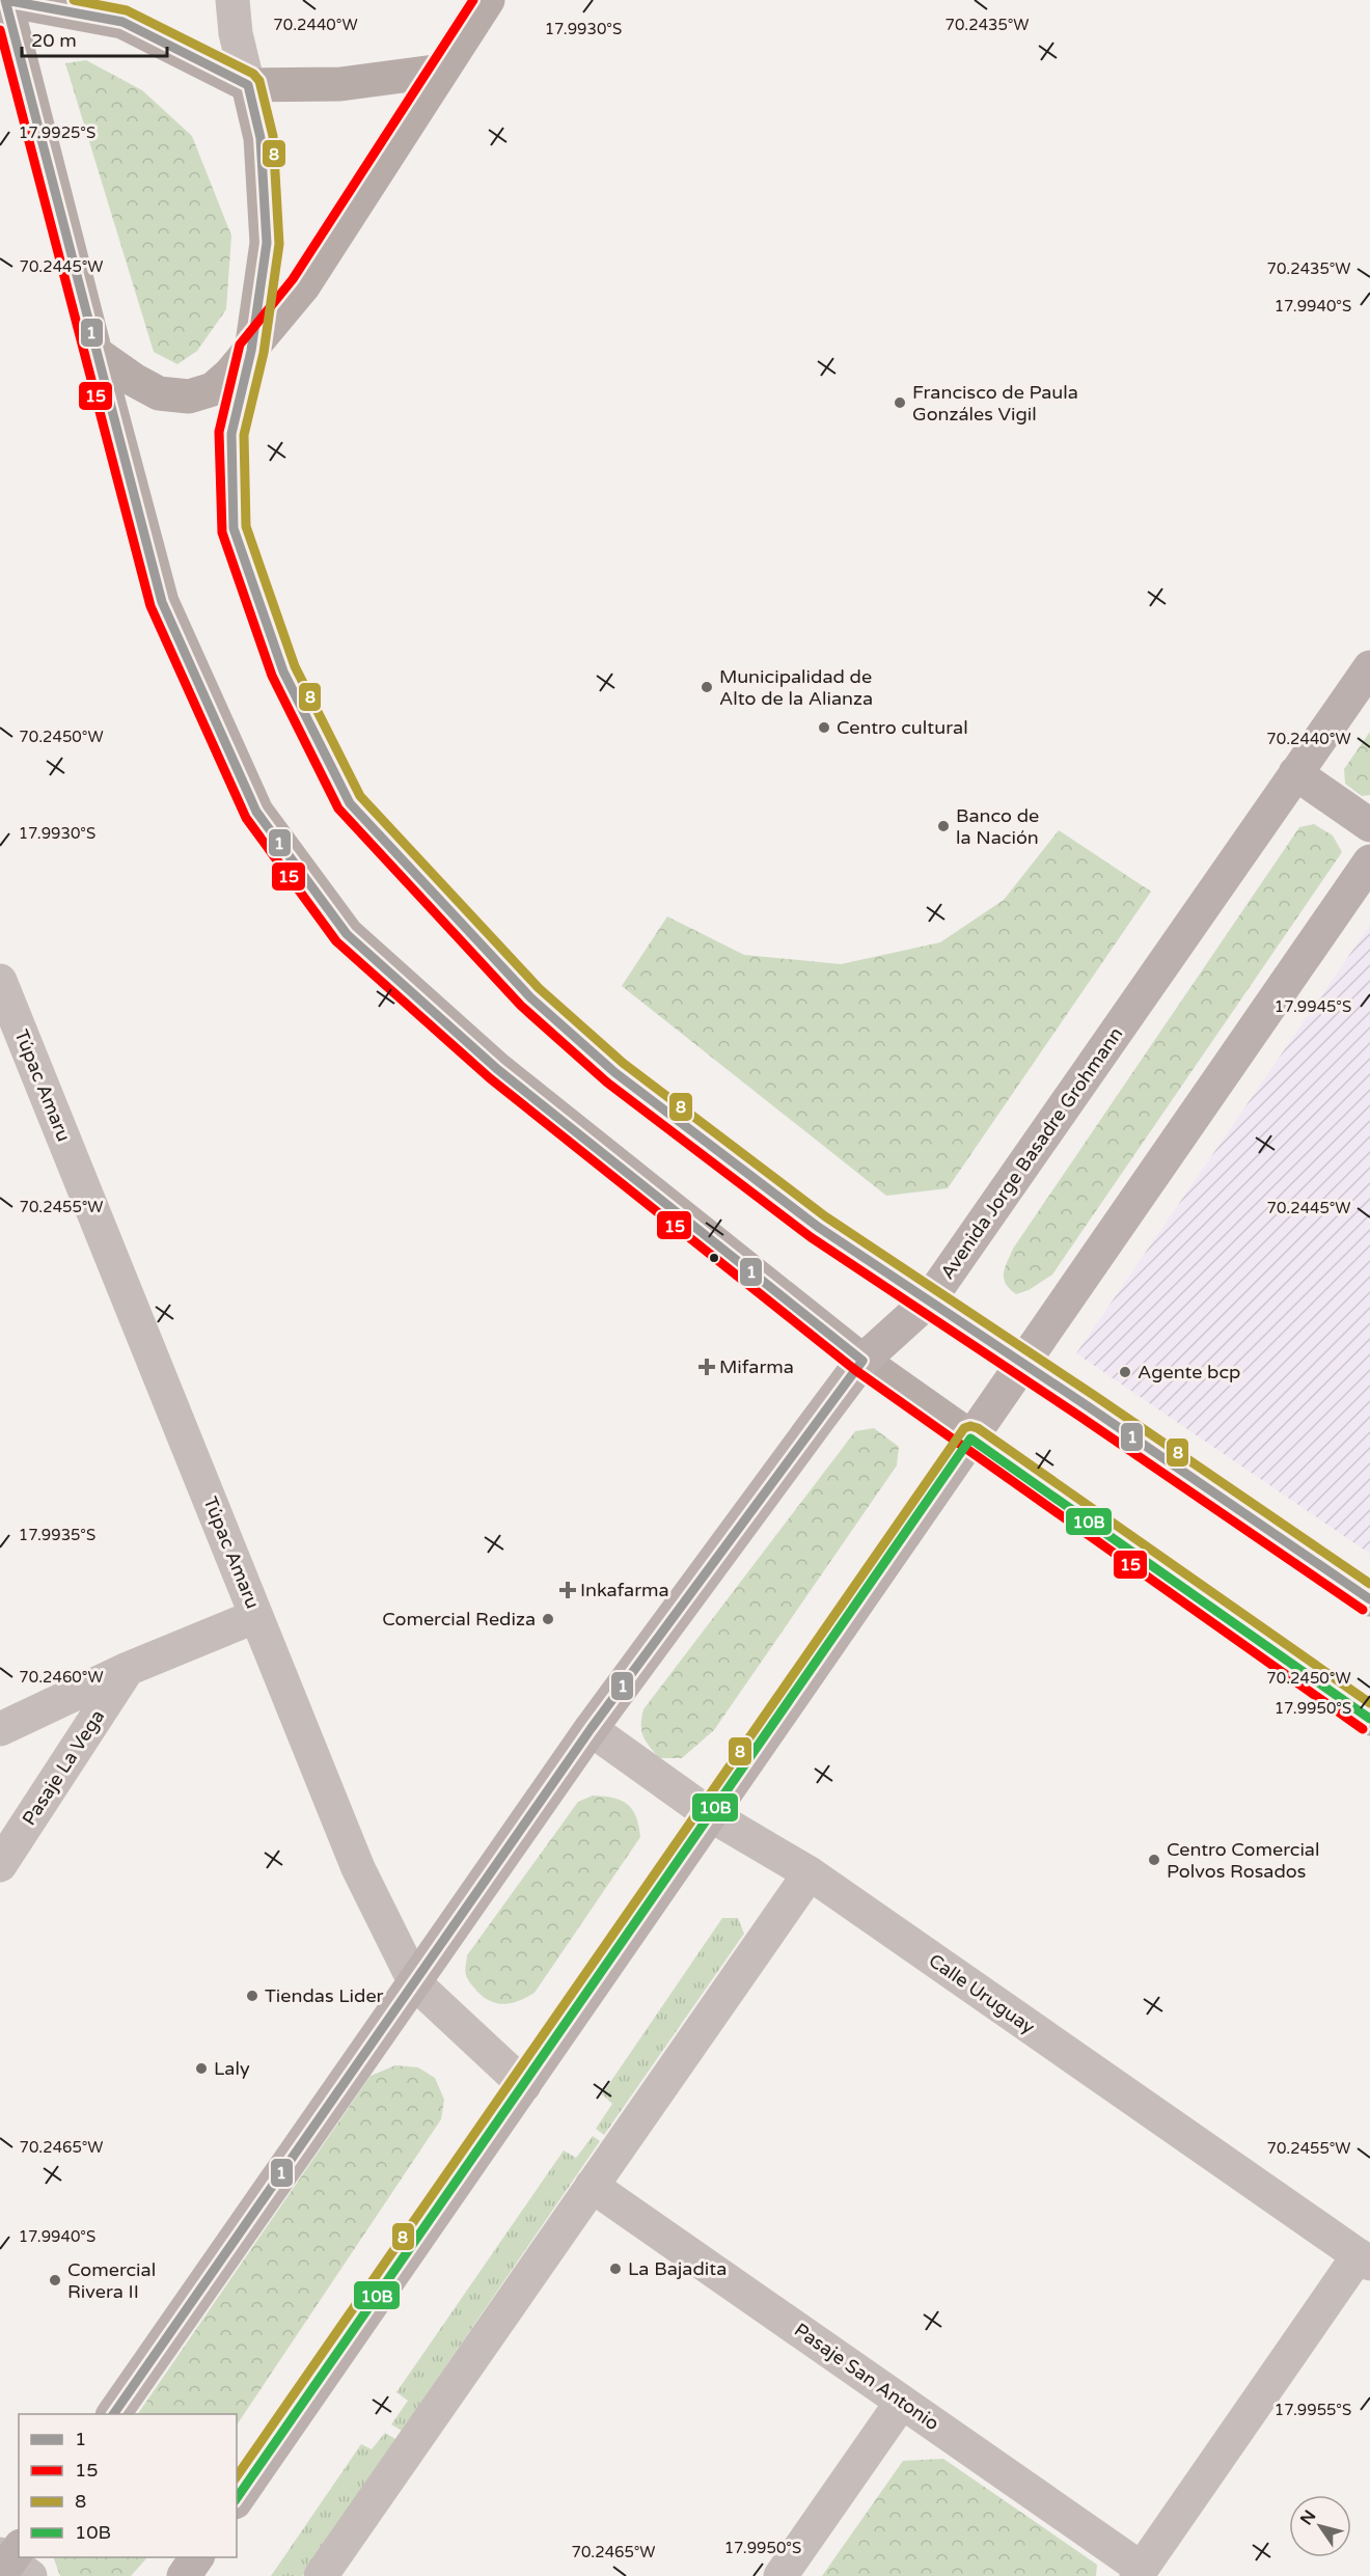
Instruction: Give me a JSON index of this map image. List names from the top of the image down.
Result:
{
  "streets": {
    "highway": ["Avenida Jorge Basadre Grohmann"],
    "street": [
      "Túpac Amaru",
      "Pasaje La Vega",
      "Calle Uruguay",
      "Pasaje San Antonio"
    ]
  },
  "crossings": [
    ["Túpac Amaru", "Avenida Jorge Basadre Grohmann"],
    ["Avenida Jorge Basadre Grohmann", "Calle Uruguay"]
  ],
  "places": {
    "other": [
      "Francisco de Paula Gonzáles Vigil",
      "Municipalidad de Alto de la Alianza",
      "Centro cultural",
      "Banco de la Nación",
      "Agente bcp",
      "Comercial Rediza",
      "Centro Comercial Polvos Rosados",
      "Tiendas Lider",
      "Laly",
      "La Bajadita",
      "Comercial Rivera II"
    ],
    "health": ["Mifarma", "Inkafarma"]
  },
  "lines": [
    "transit line 1",
    "transit line 15",
    "transit line 8",
    "transit line 10B"
  ],
  "legend": [
    "1",
    "15",
    "8",
    "10B"
  ],
  "scale_bar": "20 m",
  "north": "top left",
  "coordinates": [
    "70.2440°W",
    "70.2435°W",
    "17.9930°S",
    "17.9925°S",
    "70.2445°W",
    "17.9940°S",
    "70.2450°W",
    "17.9945°S",
    "70.2455°W",
    "17.9935°S",
    "70.2460°W",
    "17.9950°S",
    "70.2465°W",
    "17.9955°S"
  ]
}
